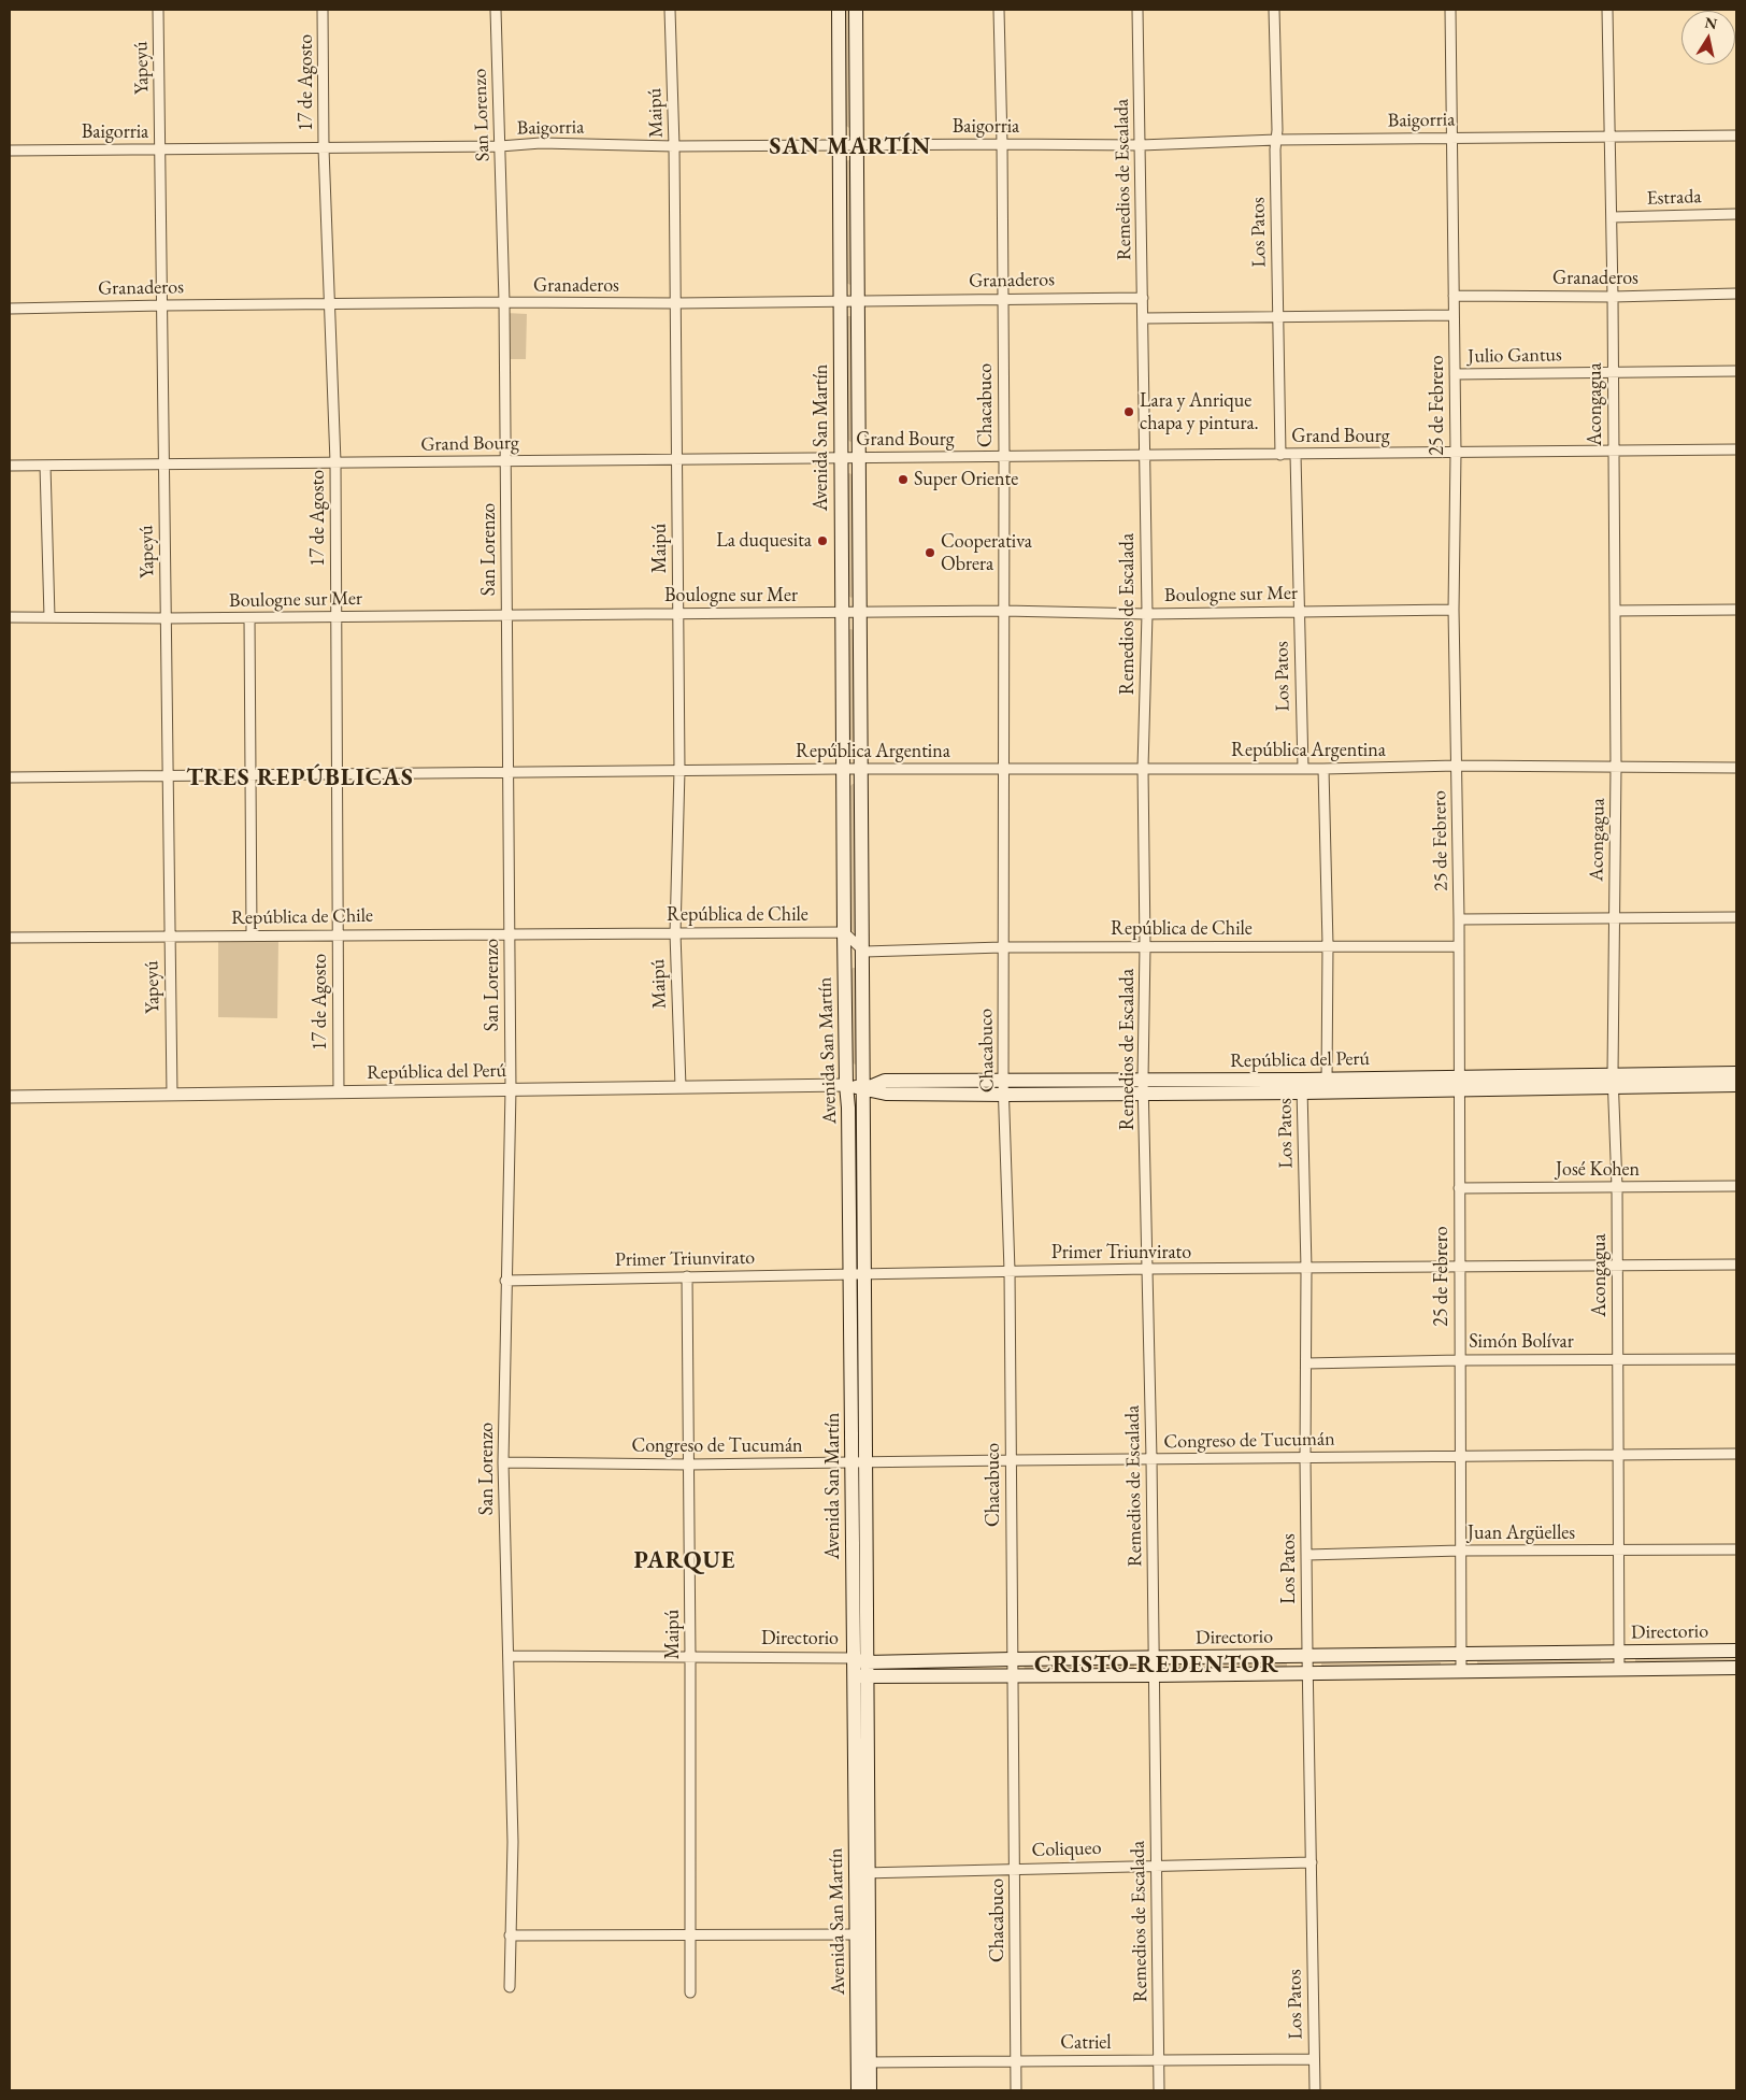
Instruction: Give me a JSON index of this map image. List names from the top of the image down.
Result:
{
  "streets": {
    "main road": ["Avenida San Martín", "República del Perú", "Directorio"],
    "street": [
      "Yapeyú",
      "17 de Agosto",
      "Maipú",
      "San Lorenzo",
      "Baigorria",
      "Remedios de Escalada",
      "Estrada",
      "Los Patos",
      "Granaderos",
      "Julio Gantus",
      "Acongagua",
      "Chacabuco",
      "25 de Febrero",
      "Grand Bourg",
      "Boulogne sur Mer",
      "República Argentina",
      "República de Chile",
      "José Kohen",
      "Primer Triunvirato",
      "Simón Bolívar",
      "Congreso de Tucumán",
      "Juan Argüelles",
      "Coliqueo",
      "Catriel"
    ]
  },
  "crossings": [
    ["Yapeyú", "Baigorria"],
    ["Yapeyú", "Granaderos"],
    ["Yapeyú", "Grand Bourg"],
    ["Yapeyú", "Boulogne sur Mer"],
    ["Yapeyú", "República Argentina"],
    ["Yapeyú", "República de Chile"],
    ["Yapeyú", "República del Perú"],
    ["17 de Agosto", "Baigorria"],
    ["17 de Agosto", "Granaderos"],
    ["17 de Agosto", "Grand Bourg"],
    ["17 de Agosto", "Boulogne sur Mer"],
    ["17 de Agosto", "República Argentina"],
    ["17 de Agosto", "República de Chile"],
    ["17 de Agosto", "República del Perú"],
    ["Maipú", "Baigorria"],
    ["Maipú", "Granaderos"],
    ["Maipú", "Grand Bourg"],
    ["Maipú", "Boulogne sur Mer"],
    ["Maipú", "República Argentina"],
    ["Maipú", "República de Chile"],
    ["Maipú", "República del Perú"],
    ["Maipú", "Primer Triunvirato"],
    ["Maipú", "Congreso de Tucumán"],
    ["Maipú", "Directorio"],
    ["San Lorenzo", "Baigorria"],
    ["San Lorenzo", "Granaderos"],
    ["San Lorenzo", "Grand Bourg"],
    ["San Lorenzo", "Boulogne sur Mer"],
    ["San Lorenzo", "República Argentina"],
    ["San Lorenzo", "República de Chile"],
    ["San Lorenzo", "República del Perú"],
    ["San Lorenzo", "Primer Triunvirato"],
    ["San Lorenzo", "Congreso de Tucumán"],
    ["San Lorenzo", "Directorio"],
    ["Baigorria", "Remedios de Escalada"],
    ["Baigorria", "Los Patos"],
    ["Baigorria", "Acongagua"],
    ["Baigorria", "Chacabuco"],
    ["Baigorria", "25 de Febrero"],
    ["Baigorria", "Avenida San Martín"],
    ["Remedios de Escalada", "Granaderos"],
    ["Remedios de Escalada", "Grand Bourg"],
    ["Remedios de Escalada", "Boulogne sur Mer"],
    ["Remedios de Escalada", "República Argentina"],
    ["Remedios de Escalada", "República de Chile"],
    ["Remedios de Escalada", "República del Perú"],
    ["Remedios de Escalada", "Primer Triunvirato"],
    ["Remedios de Escalada", "Congreso de Tucumán"],
    ["Remedios de Escalada", "Directorio"],
    ["Remedios de Escalada", "Coliqueo"],
    ["Remedios de Escalada", "Catriel"],
    ["Estrada", "Acongagua"],
    ["Los Patos", "Grand Bourg"],
    ["Los Patos", "Boulogne sur Mer"],
    ["Los Patos", "República Argentina"],
    ["Los Patos", "República del Perú"],
    ["Los Patos", "Primer Triunvirato"],
    ["Los Patos", "Simón Bolívar"],
    ["Los Patos", "Congreso de Tucumán"],
    ["Los Patos", "Juan Argüelles"],
    ["Los Patos", "Directorio"],
    ["Los Patos", "Coliqueo"],
    ["Los Patos", "Catriel"],
    ["Granaderos", "Acongagua"],
    ["Granaderos", "Chacabuco"],
    ["Granaderos", "25 de Febrero"],
    ["Granaderos", "Avenida San Martín"],
    ["Julio Gantus", "Acongagua"],
    ["Julio Gantus", "25 de Febrero"],
    ["Acongagua", "Grand Bourg"],
    ["Acongagua", "República Argentina"],
    ["Acongagua", "República del Perú"],
    ["Acongagua", "José Kohen"],
    ["Acongagua", "Primer Triunvirato"],
    ["Acongagua", "Simón Bolívar"],
    ["Acongagua", "Congreso de Tucumán"],
    ["Acongagua", "Juan Argüelles"],
    ["Acongagua", "Directorio"],
    ["Chacabuco", "Grand Bourg"],
    ["Chacabuco", "Boulogne sur Mer"],
    ["Chacabuco", "República Argentina"],
    ["Chacabuco", "República de Chile"],
    ["Chacabuco", "República del Perú"],
    ["Chacabuco", "Primer Triunvirato"],
    ["Chacabuco", "Congreso de Tucumán"],
    ["Chacabuco", "Directorio"],
    ["Chacabuco", "Coliqueo"],
    ["Chacabuco", "Catriel"],
    ["25 de Febrero", "Grand Bourg"],
    ["25 de Febrero", "Boulogne sur Mer"],
    ["25 de Febrero", "República Argentina"],
    ["25 de Febrero", "República de Chile"],
    ["25 de Febrero", "República del Perú"],
    ["25 de Febrero", "José Kohen"],
    ["25 de Febrero", "Primer Triunvirato"],
    ["25 de Febrero", "Simón Bolívar"],
    ["25 de Febrero", "Congreso de Tucumán"],
    ["25 de Febrero", "Juan Argüelles"],
    ["25 de Febrero", "Directorio"],
    ["Grand Bourg", "Avenida San Martín"],
    ["Avenida San Martín", "Boulogne sur Mer"],
    ["Avenida San Martín", "República Argentina"],
    ["Avenida San Martín", "República de Chile"],
    ["Avenida San Martín", "República del Perú"],
    ["Avenida San Martín", "Primer Triunvirato"],
    ["Avenida San Martín", "Congreso de Tucumán"],
    ["Avenida San Martín", "Directorio"],
    ["Avenida San Martín", "Coliqueo"],
    ["Avenida San Martín", "Catriel"]
  ],
  "districts": [
    "SAN MARTÍN",
    "TRES REPÚBLICAS",
    "PARQUE",
    "CRISTO REDENTOR"
  ],
  "places": [
    "Lara y Anrique chapa y pintura.",
    "Super Oriente",
    "La duquesita",
    "Cooperativa Obrera"
  ],
  "north": "top"
}
